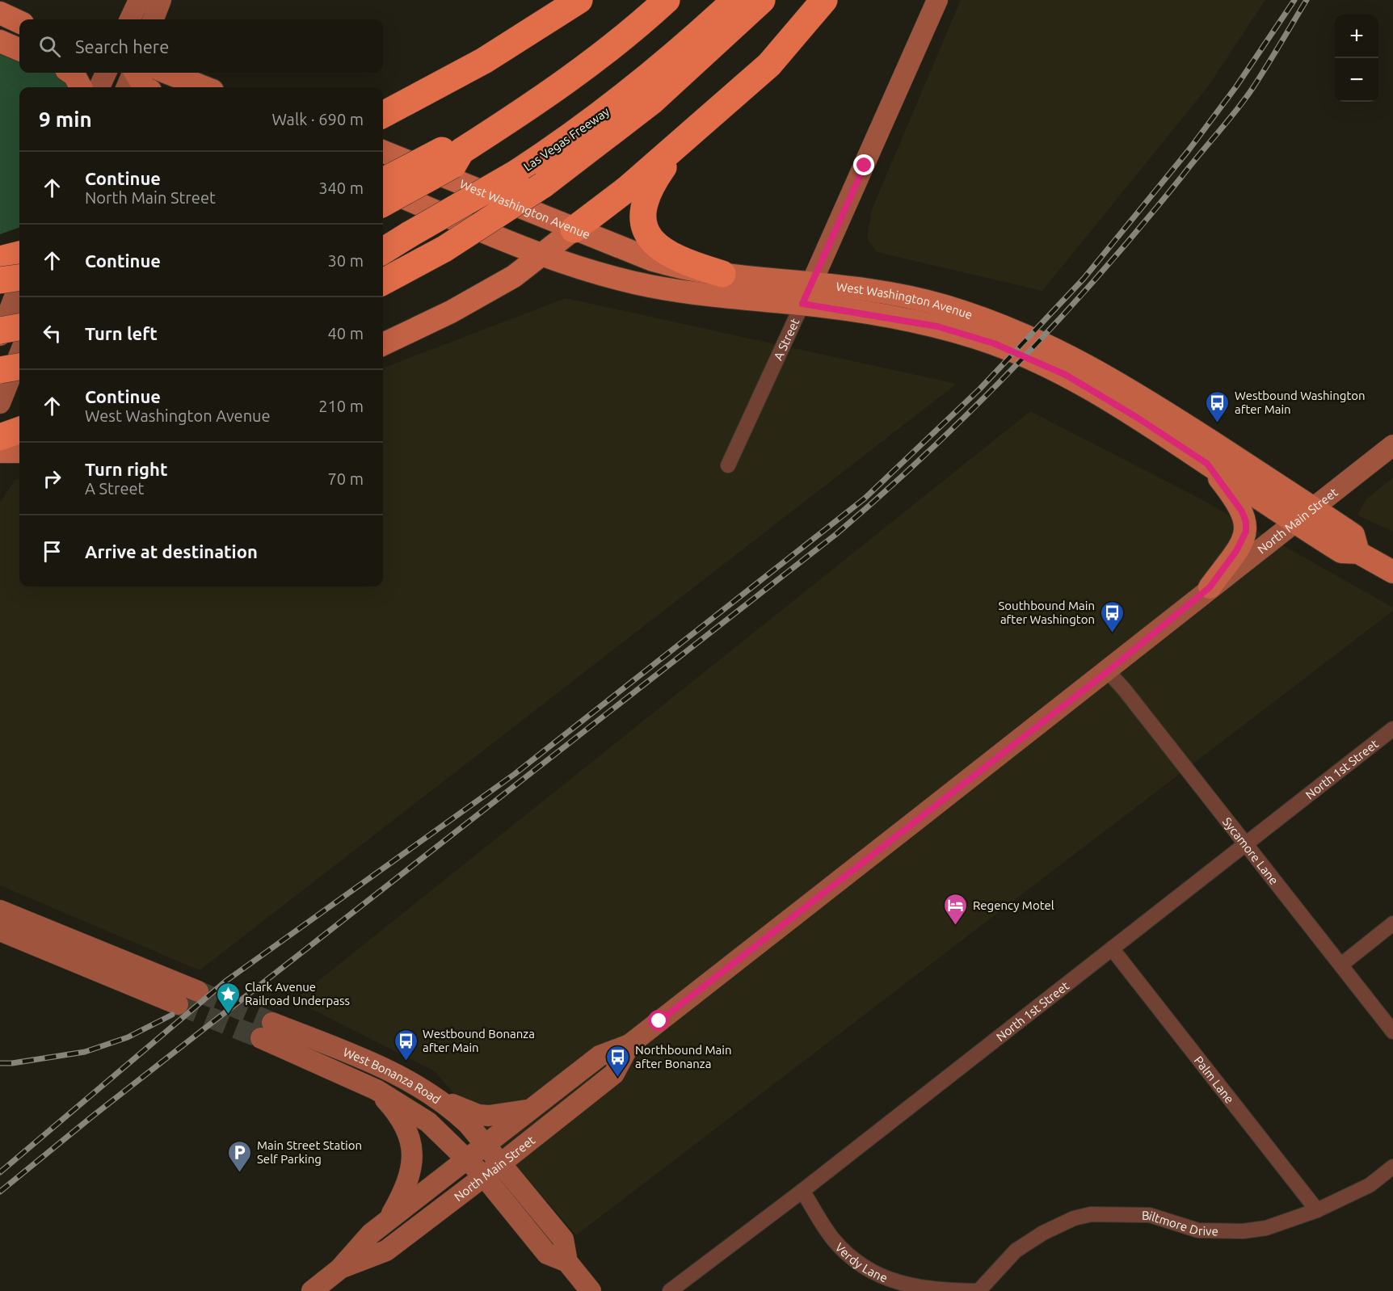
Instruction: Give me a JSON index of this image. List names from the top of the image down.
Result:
{
  "streets": {
    "highway": ["Las Vegas Freeway"],
    "main road": [
      "West Washington Avenue",
      "A Street",
      "North Main Street",
      "West Bonanza Road"
    ],
    "street": [
      "North 1st Street",
      "Sycamore Lane",
      "Palm Lane",
      "Biltmore Drive",
      "Verdy Lane"
    ]
  },
  "crossings": [
    ["West Washington Avenue", "A Street"],
    ["West Washington Avenue", "North Main Street"],
    ["North Main Street", "Sycamore Lane"],
    ["North Main Street", "West Bonanza Road"],
    ["North 1st Street", "Sycamore Lane"],
    ["North 1st Street", "Palm Lane"],
    ["North 1st Street", "Verdy Lane"],
    ["Palm Lane", "Biltmore Drive"],
    ["Biltmore Drive", "Verdy Lane"]
  ],
  "places": {
    "bus stop": [
      "Westbound Washington after Main",
      "Southbound Main after Washington",
      "Westbound Bonanza after Main",
      "Northbound Main after Bonanza"
    ],
    "hotel": ["Regency Motel"],
    "place": ["Clark Avenue Railroad Underpass"],
    "parking": ["Main Street Station Self Parking"]
  },
  "page": {
    "map_buttons": ["+", "−"],
    "search": "Search here",
    "heading": ["9 min", "Walk · 690 m"],
    "list": [
      ["Continue", "North Main Street", "340 m"],
      ["Continue", "30 m"],
      ["Turn left", "40 m"],
      ["Continue", "West Washington Avenue", "210 m"],
      ["Turn right", "A Street", "70 m"],
      "Arrive at destination"
    ]
  }
}
